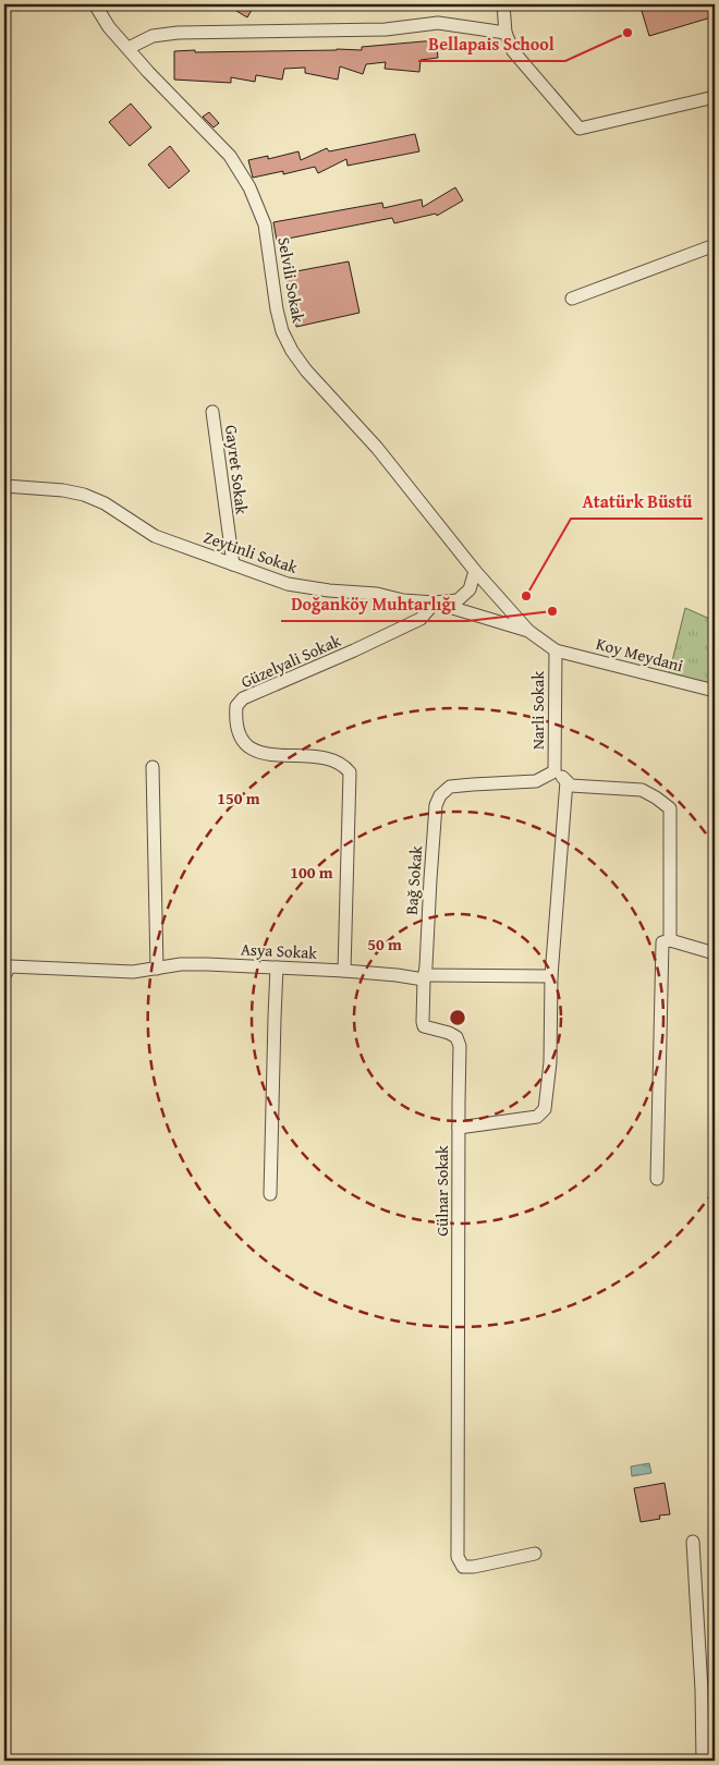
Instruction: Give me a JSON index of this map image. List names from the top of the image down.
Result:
{
  "streets": {
    "street": [
      "Selvili Sokak",
      "Gayret Sokak",
      "Zeytinli Sokak",
      "Koy Meydani",
      "Güzelyali Sokak",
      "Narli Sokak",
      "Bağ Sokak",
      "Asya Sokak",
      "Gülnar Sokak"
    ]
  },
  "crossings": [
    ["Selvili Sokak", "Zeytinli Sokak"],
    ["Gayret Sokak", "Zeytinli Sokak"],
    ["Zeytinli Sokak", "Koy Meydani"],
    ["Zeytinli Sokak", "Güzelyali Sokak"],
    ["Zeytinli Sokak", "Narli Sokak"],
    ["Koy Meydani", "Narli Sokak"],
    ["Güzelyali Sokak", "Asya Sokak"],
    ["Narli Sokak", "Bağ Sokak"],
    ["Bağ Sokak", "Asya Sokak"],
    ["Bağ Sokak", "Gülnar Sokak"],
    ["Asya Sokak", "Gülnar Sokak"]
  ],
  "places": ["Bellapais School", "Atatürk Büstü", "Doğanköy Muhtarlığı"],
  "rings": ["150 m", "100 m", "50 m"]
}
